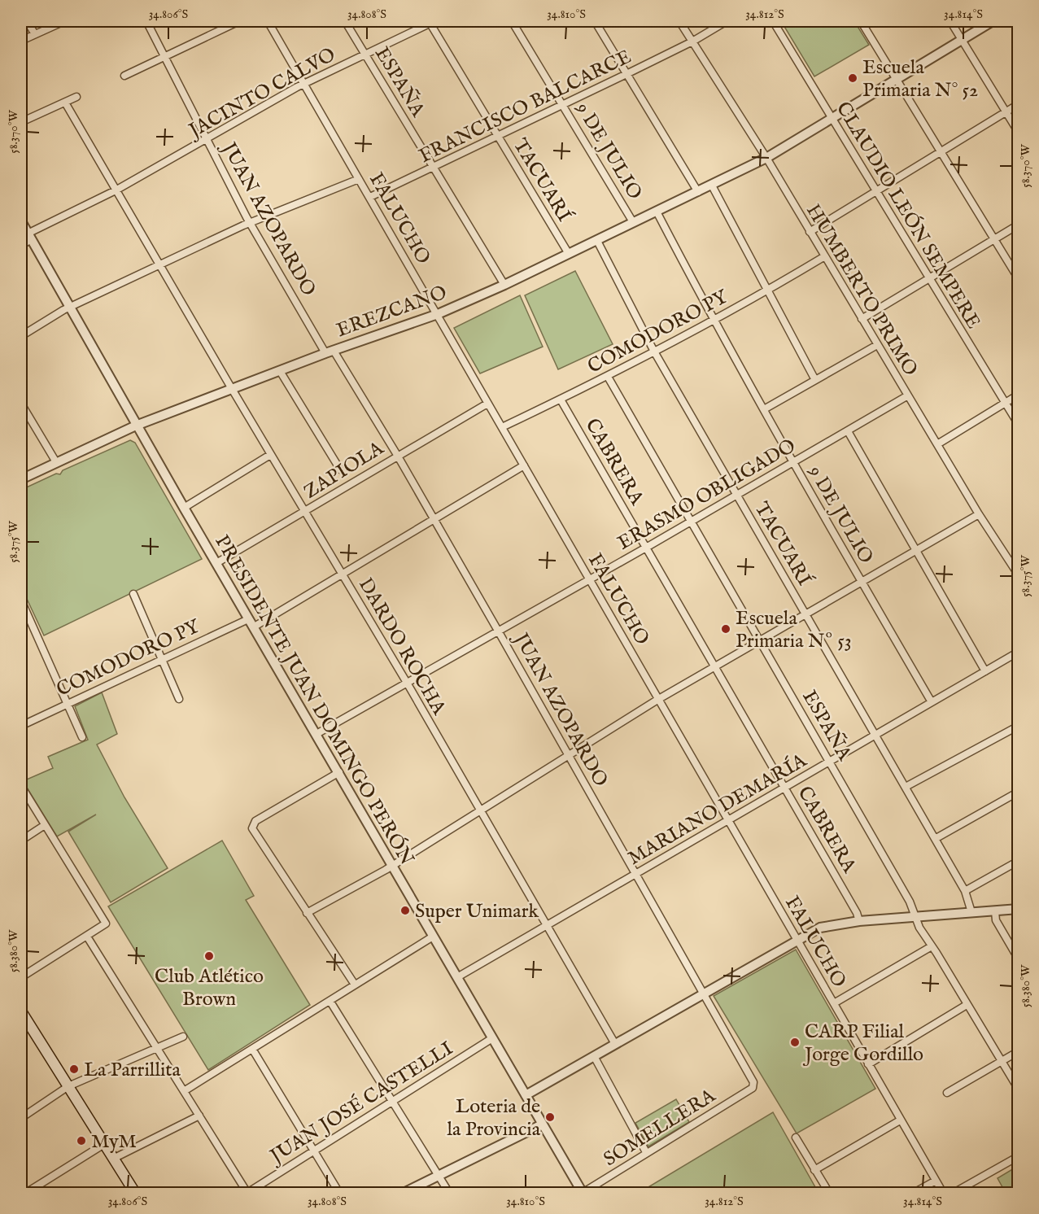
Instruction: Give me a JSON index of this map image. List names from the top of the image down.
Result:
{
  "streets": {
    "street": [
      "ESPAÑA",
      "JACINTO CALVO",
      "FRANCISCO BALCARCE",
      "9 DE JULIO",
      "TACUARÍ",
      "CLAUDIO LEÓN SEMPERE",
      "FALUCHO",
      "JUAN AZOPARDO",
      "HUMBERTO PRIMO",
      "EREZCANO",
      "COMODORO PY",
      "CABRERA",
      "ZAPIOLA",
      "ERASMO OBLIGADO",
      "DARDO ROCHA",
      "PRESIDENTE JUAN DOMINGO PERÓN",
      "MARIANO DEMARÍA",
      "JUAN JOSÉ CASTELLI",
      "SOMELLERA"
    ]
  },
  "crossings": [
    ["ESPAÑA", "JACINTO CALVO"],
    ["ESPAÑA", "FRANCISCO BALCARCE"],
    ["ESPAÑA", "EREZCANO"],
    ["ESPAÑA", "COMODORO PY"],
    ["ESPAÑA", "ERASMO OBLIGADO"],
    ["ESPAÑA", "MARIANO DEMARÍA"],
    ["JACINTO CALVO", "TACUARÍ"],
    ["JACINTO CALVO", "FALUCHO"],
    ["JACINTO CALVO", "JUAN AZOPARDO"],
    ["JACINTO CALVO", "DARDO ROCHA"],
    ["JACINTO CALVO", "PRESIDENTE JUAN DOMINGO PERÓN"],
    ["FRANCISCO BALCARCE", "9 DE JULIO"],
    ["FRANCISCO BALCARCE", "TACUARÍ"],
    ["FRANCISCO BALCARCE", "FALUCHO"],
    ["FRANCISCO BALCARCE", "HUMBERTO PRIMO"],
    ["9 DE JULIO", "EREZCANO"],
    ["9 DE JULIO", "COMODORO PY"],
    ["9 DE JULIO", "ERASMO OBLIGADO"],
    ["9 DE JULIO", "MARIANO DEMARÍA"],
    ["TACUARÍ", "EREZCANO"],
    ["TACUARÍ", "COMODORO PY"],
    ["TACUARÍ", "ERASMO OBLIGADO"],
    ["TACUARÍ", "MARIANO DEMARÍA"],
    ["CLAUDIO LEÓN SEMPERE", "EREZCANO"],
    ["FALUCHO", "EREZCANO"],
    ["FALUCHO", "COMODORO PY"],
    ["FALUCHO", "ZAPIOLA"],
    ["FALUCHO", "ERASMO OBLIGADO"],
    ["FALUCHO", "MARIANO DEMARÍA"],
    ["JUAN AZOPARDO", "EREZCANO"],
    ["JUAN AZOPARDO", "COMODORO PY"],
    ["JUAN AZOPARDO", "ZAPIOLA"],
    ["JUAN AZOPARDO", "ERASMO OBLIGADO"],
    ["JUAN AZOPARDO", "MARIANO DEMARÍA"],
    ["JUAN AZOPARDO", "SOMELLERA"],
    ["HUMBERTO PRIMO", "EREZCANO"],
    ["HUMBERTO PRIMO", "COMODORO PY"],
    ["HUMBERTO PRIMO", "ERASMO OBLIGADO"],
    ["EREZCANO", "DARDO ROCHA"],
    ["EREZCANO", "PRESIDENTE JUAN DOMINGO PERÓN"],
    ["COMODORO PY", "CABRERA"],
    ["COMODORO PY", "DARDO ROCHA"],
    ["COMODORO PY", "PRESIDENTE JUAN DOMINGO PERÓN"],
    ["CABRERA", "ERASMO OBLIGADO"],
    ["CABRERA", "MARIANO DEMARÍA"],
    ["ZAPIOLA", "DARDO ROCHA"],
    ["ZAPIOLA", "PRESIDENTE JUAN DOMINGO PERÓN"],
    ["ERASMO OBLIGADO", "DARDO ROCHA"],
    ["ERASMO OBLIGADO", "PRESIDENTE JUAN DOMINGO PERÓN"],
    ["DARDO ROCHA", "MARIANO DEMARÍA"],
    ["PRESIDENTE JUAN DOMINGO PERÓN", "MARIANO DEMARÍA"],
    ["PRESIDENTE JUAN DOMINGO PERÓN", "JUAN JOSÉ CASTELLI"],
    ["PRESIDENTE JUAN DOMINGO PERÓN", "SOMELLERA"]
  ],
  "places": [
    "Escuela Primaria N° 52",
    "Escuela Primaria Nº 53",
    "Super Unimark",
    "Club Atlético Brown",
    "CARP Filial Jorge Gordillo",
    "La Parrillita",
    "Loteria de la Provincia",
    "MyM"
  ],
  "coordinates": [
    "34.806°S",
    "34.808°S",
    "34.810°S",
    "34.812°S",
    "34.814°S",
    "58.370°W",
    "58.375°W",
    "58.380°W"
  ]
}
